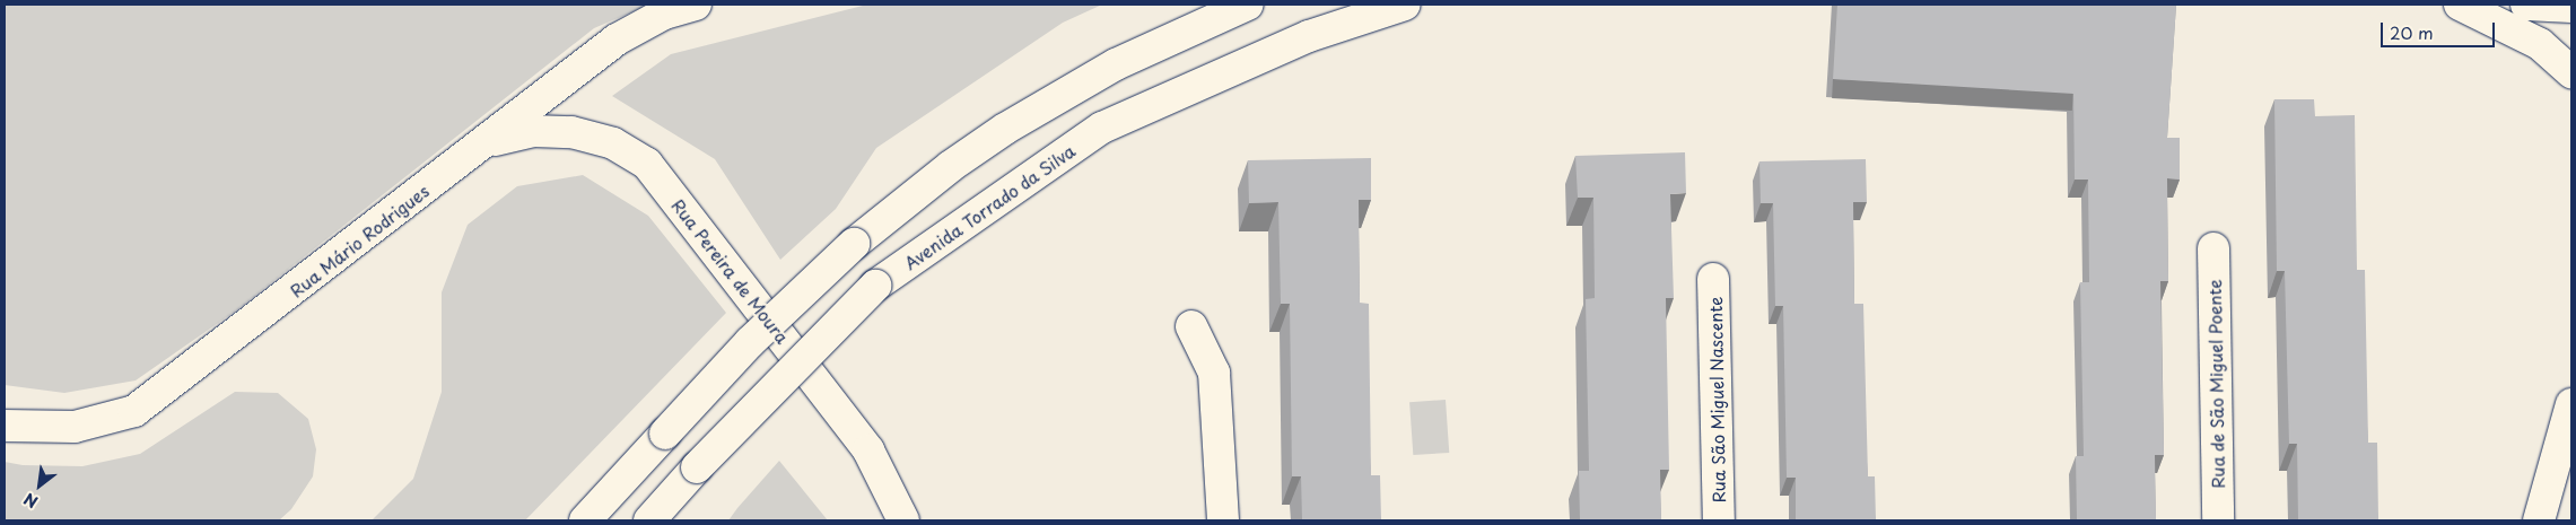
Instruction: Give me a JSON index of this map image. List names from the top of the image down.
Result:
{
  "streets": {
    "street": [
      "Avenida Torrado da Silva",
      "Rua Mário Rodrigues",
      "Rua Pereira de Moura",
      "Rua de São Miguel Poente",
      "Rua São Miguel Nascente"
    ]
  },
  "crossings": [
    ["Rua Mário Rodrigues", "Rua Pereira de Moura"]
  ],
  "scale_bar": "20 m",
  "north": "bottom left"
}
